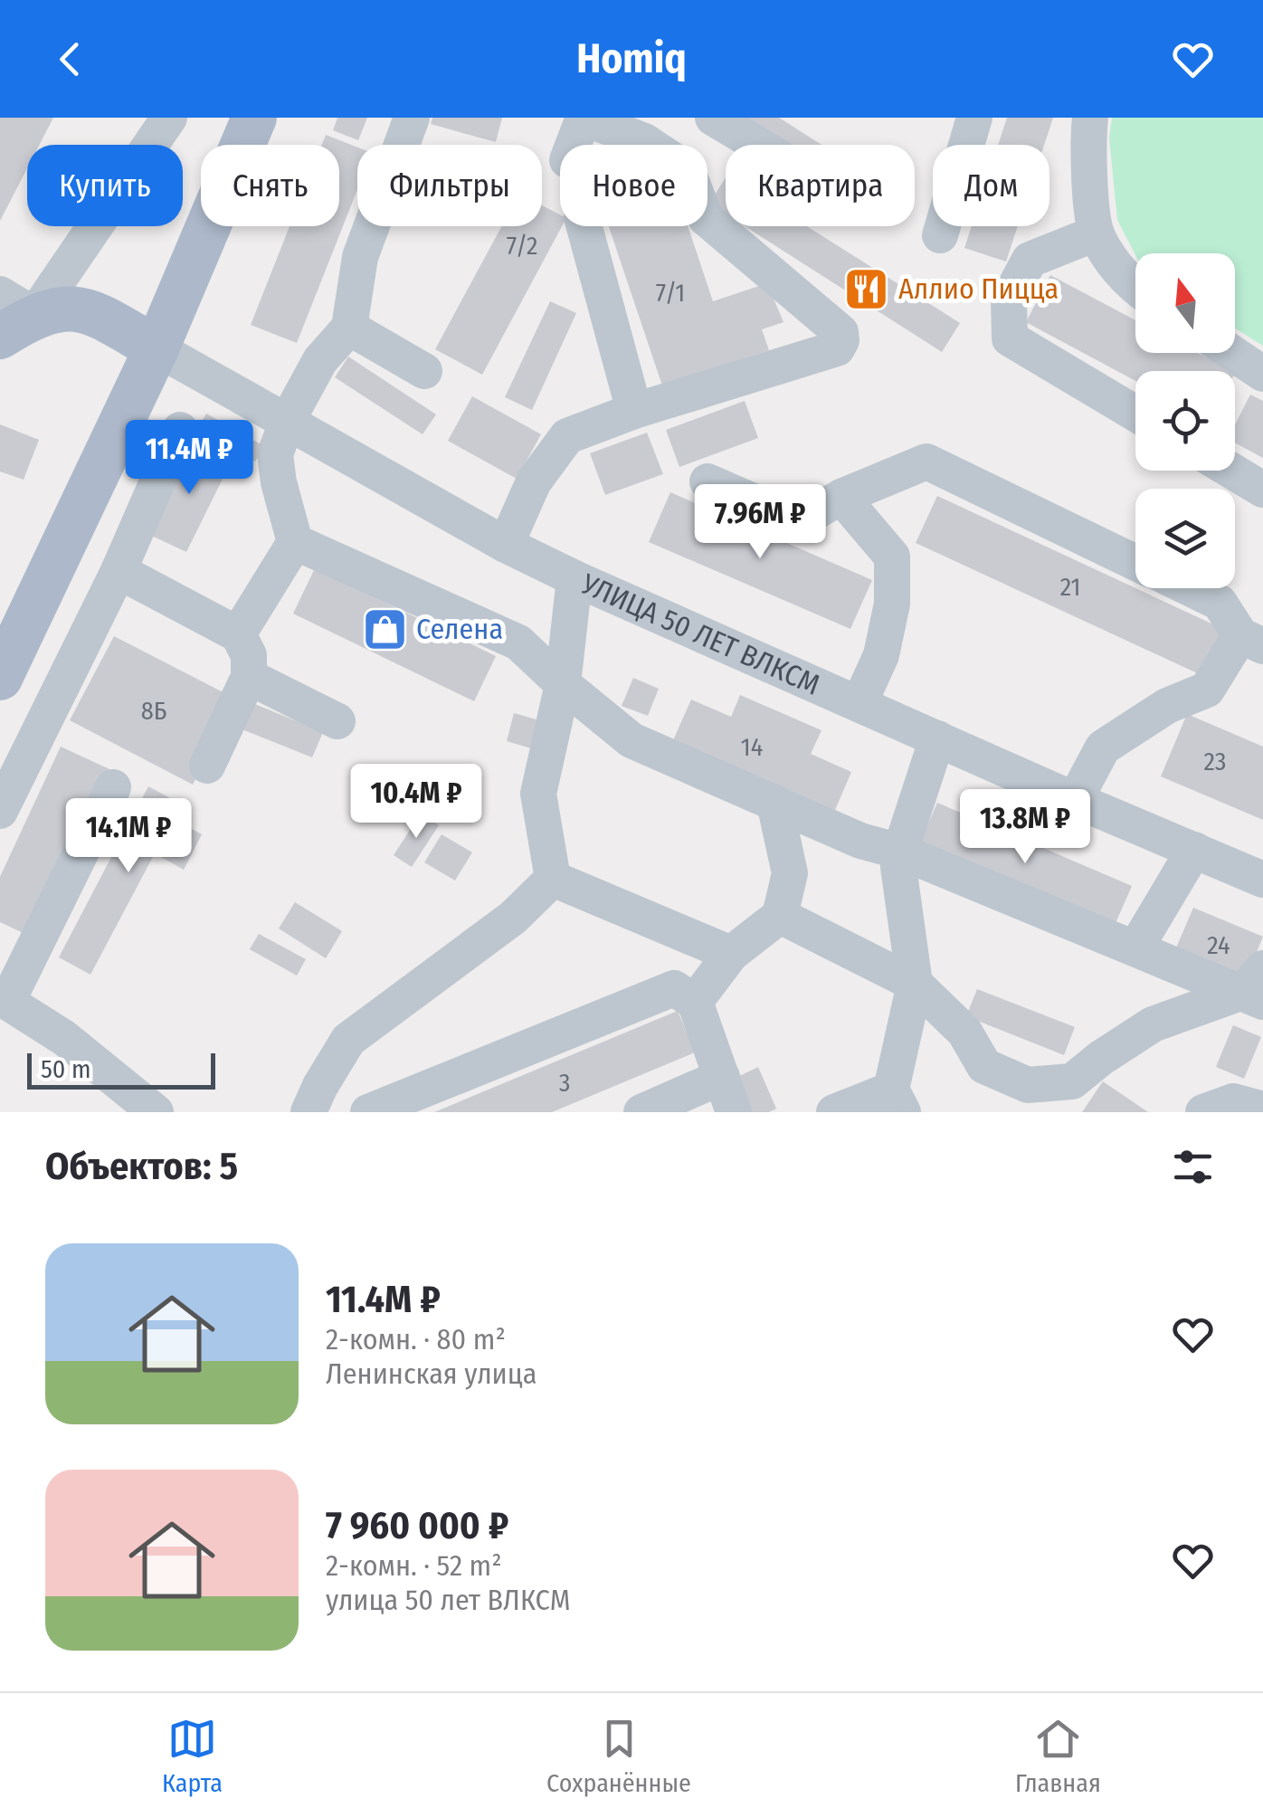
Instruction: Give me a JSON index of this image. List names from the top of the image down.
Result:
{
  "streets": {
    "street": ["УЛИЦА 50 ЛЕТ ВЛКСМ"]
  },
  "places": {
    "restaurant": ["Аллио Пицца"],
    "shop": ["Селена"]
  },
  "house_numbers": [
    "7/2",
    "7/1",
    "21",
    "8Б",
    "14",
    "23",
    "24",
    "3"
  ],
  "scale_bar": "50 m",
  "north": "top",
  "page": {
    "header": "Homiq",
    "chip": [
      "Купить",
      "Снять",
      "Фильтры",
      "Новое",
      "Квартира",
      "Дом"
    ],
    "price": [
      "11.4M ₽",
      "7.96M ₽",
      "10.4M ₽",
      "13.8M ₽",
      "14.1M ₽"
    ],
    "scale": "50 m",
    "heading": "Объектов: 5",
    "list": [
      {
        "name": "11.4M ₽",
        "note": "2-комн. · 80 m² · Ленинская улица"
      },
      {
        "name": "7 960 000 ₽",
        "note": "2-комн. · 52 m² · улица 50 лет ВЛКСМ"
      }
    ],
    "tabs": ["Карта", "Сохранённые", "Главная"]
  }
}
